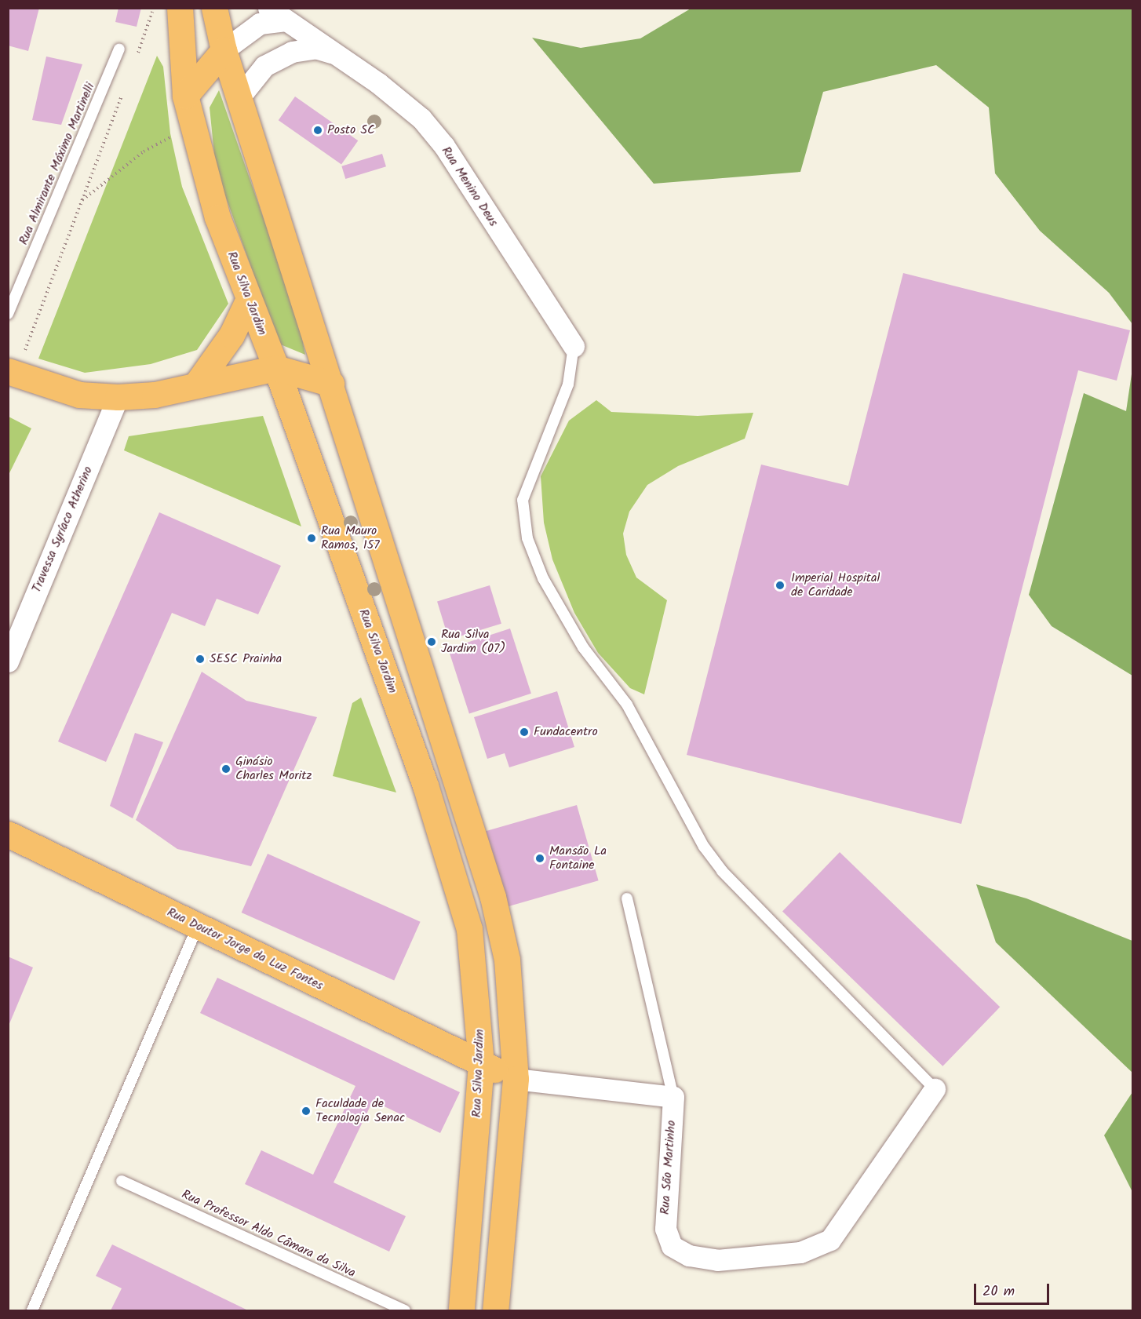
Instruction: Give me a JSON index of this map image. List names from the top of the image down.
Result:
{
  "streets": {
    "main road": ["Rua Silva Jardim", "Rua Doutor Jorge da Luz Fontes"],
    "street": ["Rua Menino Deus", "Travessa Syríaco Atherino", "Rua São Martinho"],
    "lane": ["Rua Almirante Máximo Martinelli", "Rua Professor Aldo Câmara da Silva"]
  },
  "crossings": [
    ["Rua Silva Jardim", "Rua Doutor Jorge da Luz Fontes"]
  ],
  "places": [
    "Posto SC",
    "Rua Mauro Ramos, 157",
    "Imperial Hospital de Caridade",
    "Rua Silva Jardim (07)",
    "SESC Prainha",
    "Fundacentro",
    "Ginásio Charles Moritz",
    "Mansão La Fontaine",
    "Faculdade de Tecnologia Senac"
  ],
  "scale_bar": "20 m"
}
